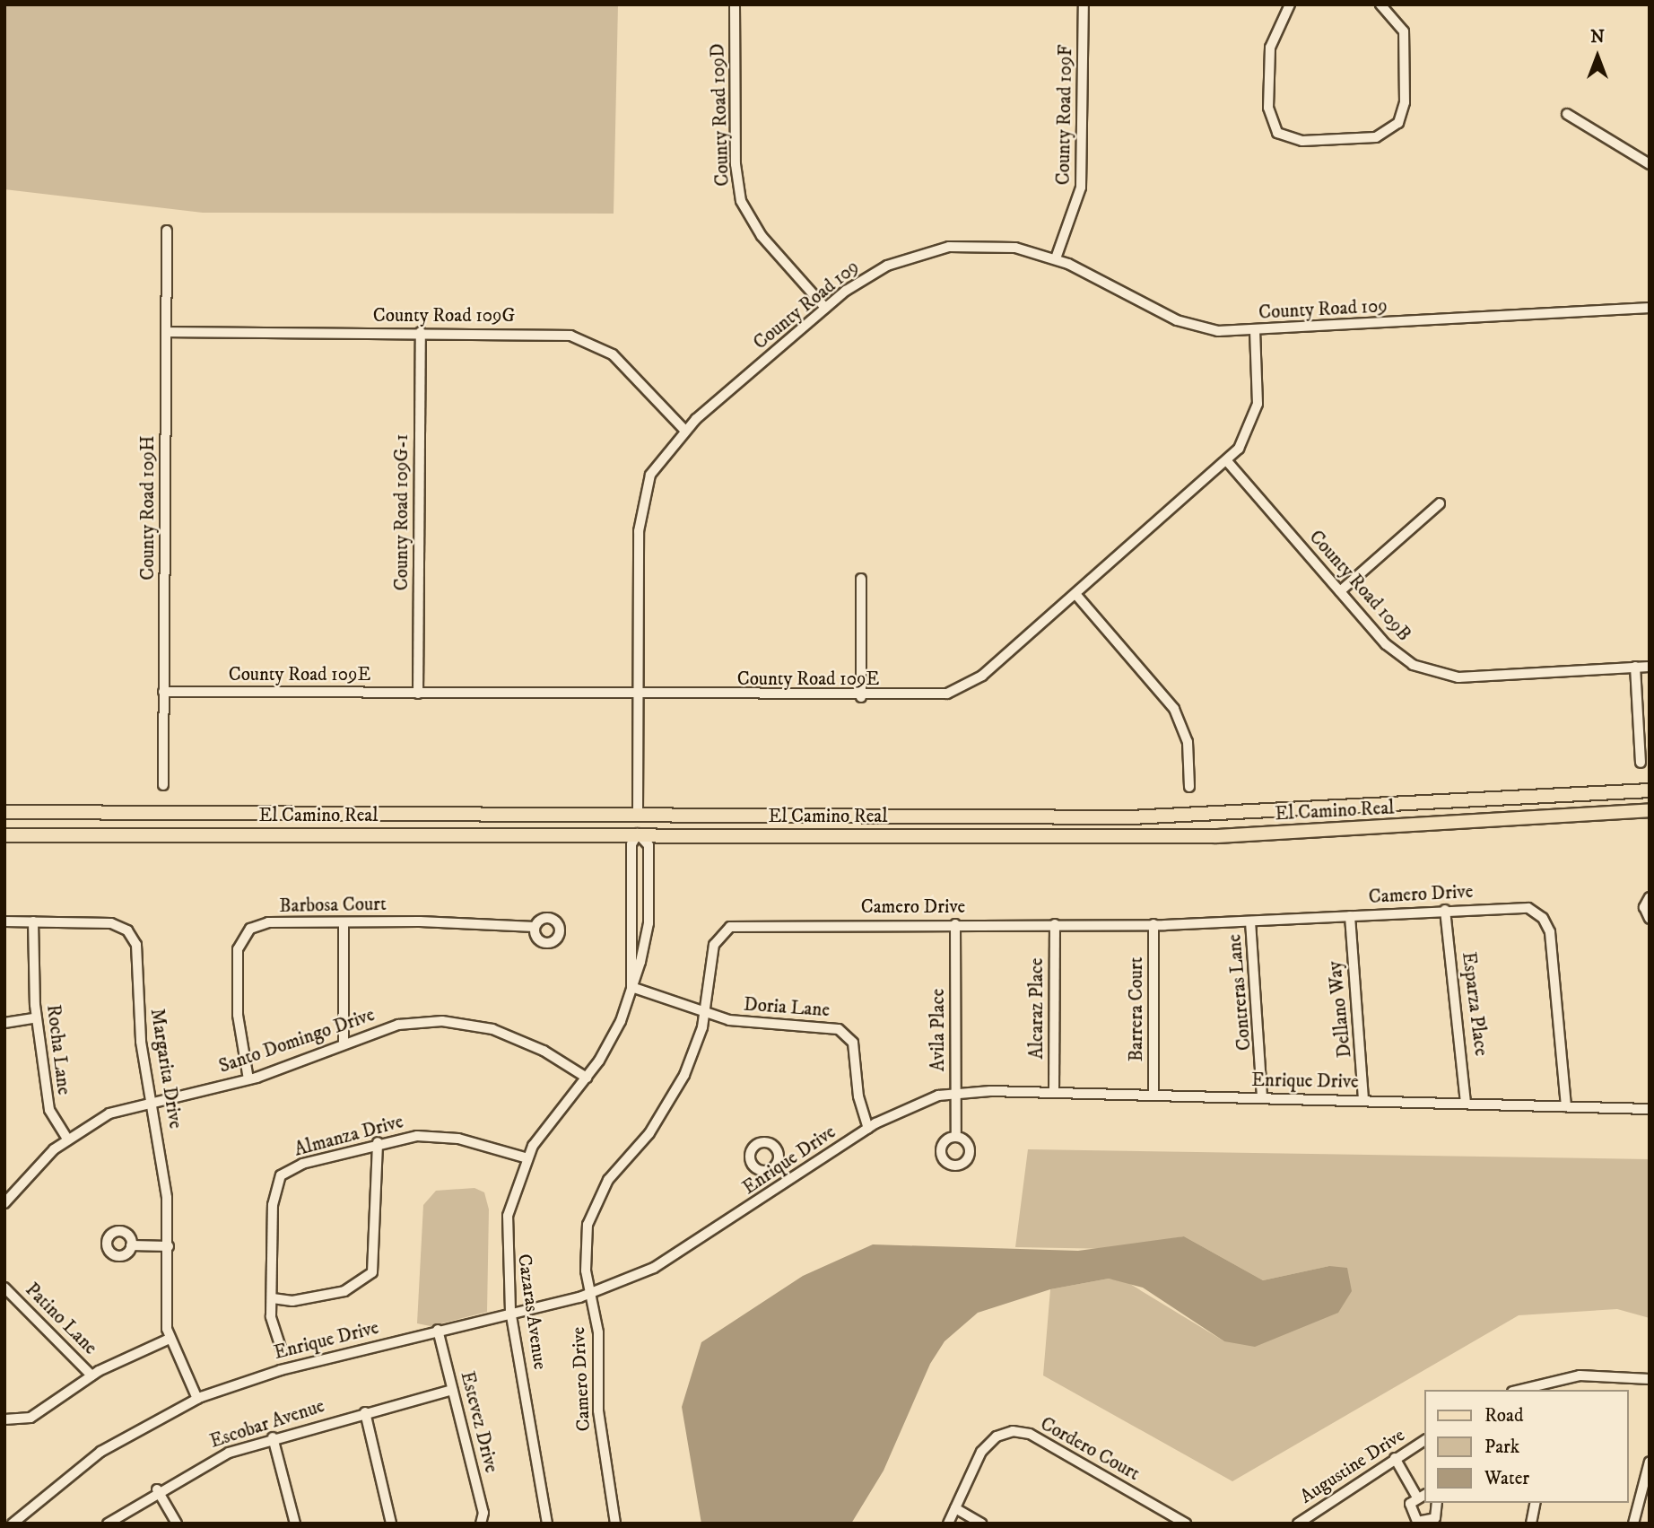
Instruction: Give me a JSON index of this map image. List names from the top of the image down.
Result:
{
  "streets": {
    "main road": ["El Camino Real"],
    "street": [
      "County Road 109D",
      "County Road 109F",
      "County Road 109",
      "County Road 109G",
      "County Road 109H",
      "County Road 109G-1",
      "County Road 109B",
      "County Road 109E",
      "Camero Drive",
      "Barbosa Court",
      "Contreras Lane",
      "Esparza Place",
      "Doria Lane",
      "Alcaraz Place",
      "Barrera Court",
      "Dellano Way",
      "Avila Place",
      "Santo Domingo Drive",
      "Rocha Lane",
      "Margarita Drive",
      "Enrique Drive",
      "Almanza Drive",
      "Cazaras Avenue",
      "Patino Lane",
      "Estevez Drive",
      "Escobar Avenue",
      "Cordero Court",
      "Augustine Drive"
    ]
  },
  "crossings": [
    ["County Road 109D", "County Road 109"],
    ["County Road 109F", "County Road 109"],
    ["County Road 109", "County Road 109G"],
    ["County Road 109", "County Road 109E"],
    ["County Road 109", "El Camino Real"],
    ["County Road 109G", "County Road 109H"],
    ["County Road 109G", "County Road 109G-1"],
    ["County Road 109H", "County Road 109E"],
    ["County Road 109G-1", "County Road 109E"],
    ["County Road 109B", "County Road 109E"],
    ["El Camino Real", "Cazaras Avenue"],
    ["Camero Drive", "Contreras Lane"],
    ["Camero Drive", "Esparza Place"],
    ["Camero Drive", "Doria Lane"],
    ["Camero Drive", "Alcaraz Place"],
    ["Camero Drive", "Barrera Court"],
    ["Camero Drive", "Dellano Way"],
    ["Camero Drive", "Avila Place"],
    ["Camero Drive", "Enrique Drive"],
    ["Barbosa Court", "Santo Domingo Drive"],
    ["Contreras Lane", "Enrique Drive"],
    ["Esparza Place", "Enrique Drive"],
    ["Doria Lane", "Enrique Drive"],
    ["Doria Lane", "Cazaras Avenue"],
    ["Alcaraz Place", "Enrique Drive"],
    ["Barrera Court", "Enrique Drive"],
    ["Dellano Way", "Enrique Drive"],
    ["Avila Place", "Enrique Drive"],
    ["Santo Domingo Drive", "Rocha Lane"],
    ["Santo Domingo Drive", "Margarita Drive"],
    ["Santo Domingo Drive", "Cazaras Avenue"],
    ["Rocha Lane", "Margarita Drive"],
    ["Margarita Drive", "Enrique Drive"],
    ["Enrique Drive", "Cazaras Avenue"],
    ["Enrique Drive", "Estevez Drive"],
    ["Almanza Drive", "Cazaras Avenue"],
    ["Estevez Drive", "Escobar Avenue"]
  ],
  "legend": ["Road", "Park", "Water"],
  "north": "top"
}
